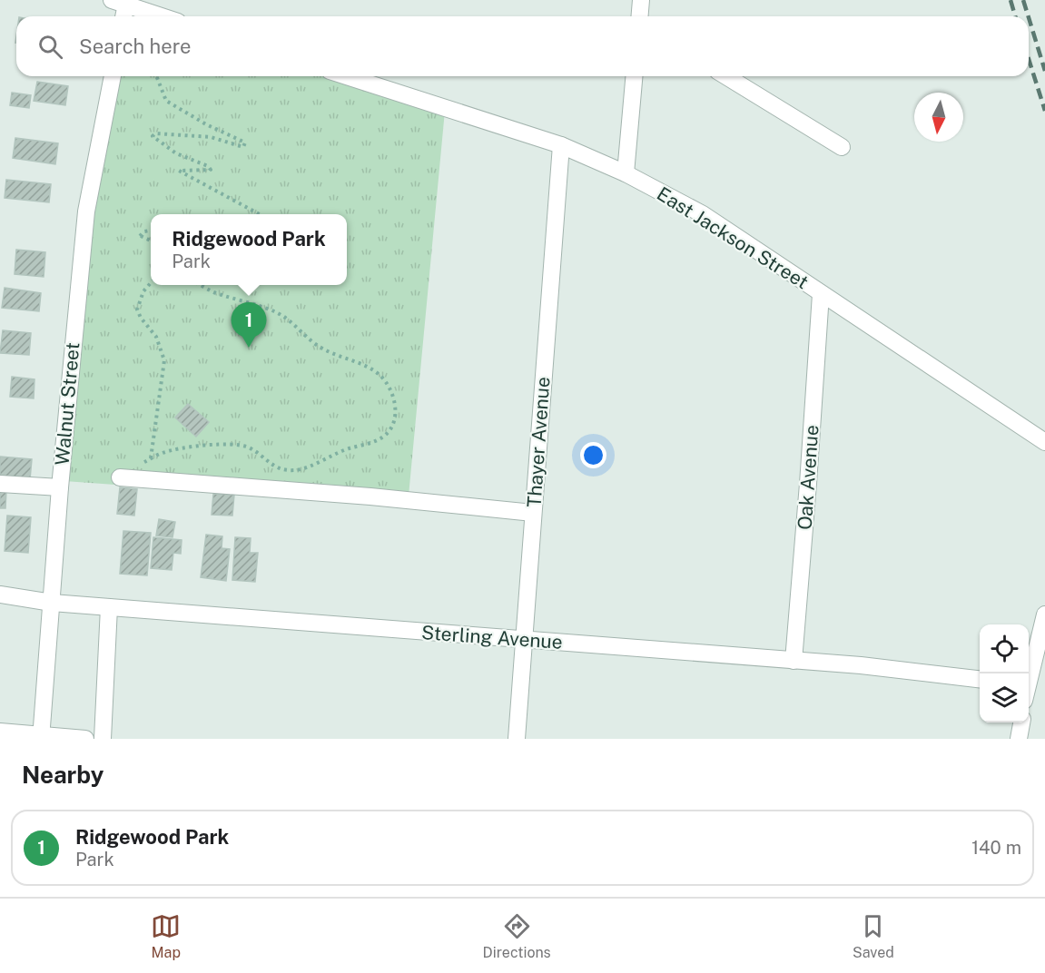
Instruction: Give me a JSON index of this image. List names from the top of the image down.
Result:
{
  "streets": {
    "street": [
      "East Jackson Street",
      "Walnut Street",
      "Thayer Avenue",
      "Oak Avenue",
      "Sterling Avenue"
    ]
  },
  "crossings": [
    ["East Jackson Street", "Thayer Avenue"],
    ["East Jackson Street", "Oak Avenue"],
    ["Walnut Street", "Sterling Avenue"],
    ["Thayer Avenue", "Sterling Avenue"],
    ["Oak Avenue", "Sterling Avenue"]
  ],
  "north": "bottom",
  "page": {
    "search": "Search here",
    "popup": ["Ridgewood Park", "Park"],
    "pins": "1",
    "heading": "Nearby",
    "list": [
      {
        "mark": "1",
        "name": "Ridgewood Park",
        "note": "Park",
        "value": "140 m"
      }
    ],
    "nav": ["Map", "Directions", "Saved"]
  }
}
